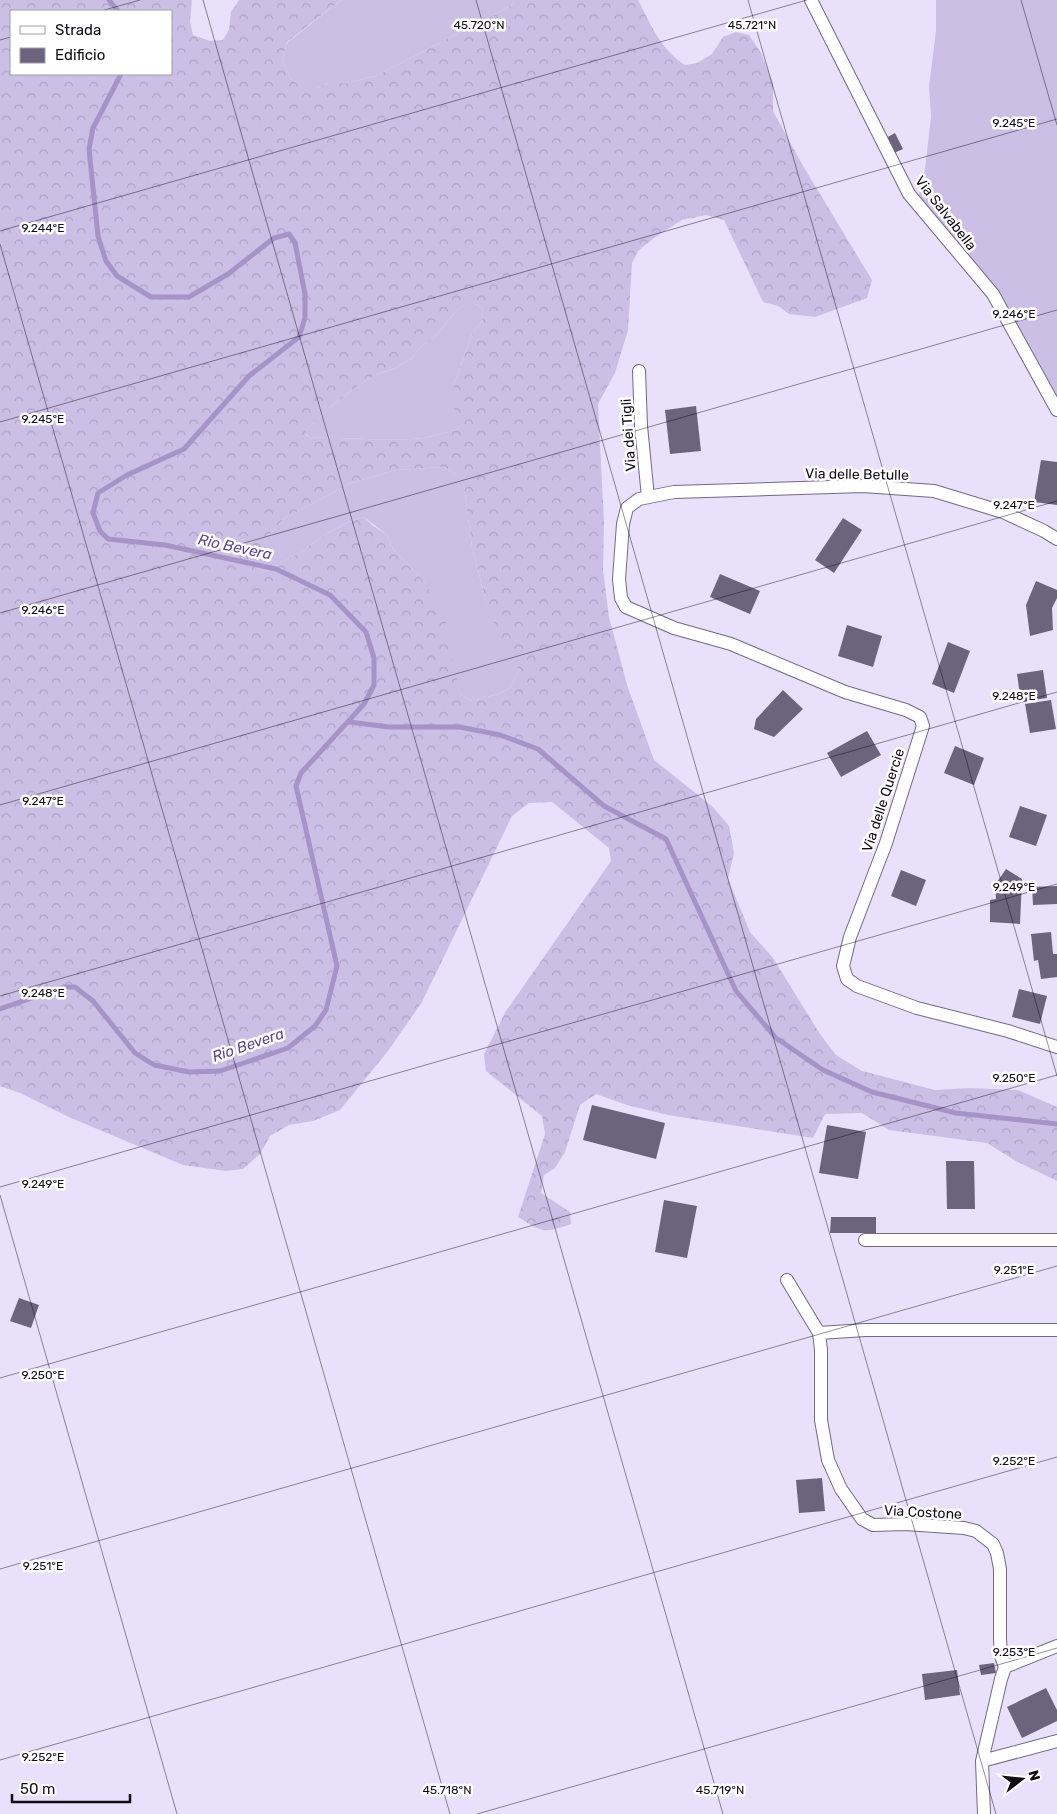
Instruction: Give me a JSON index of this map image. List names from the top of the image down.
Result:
{
  "streets": {
    "street": [
      "Via Salvabella",
      "Via dei Tigli",
      "Via delle Betulle",
      "Via delle Quercie",
      "Via Costone"
    ]
  },
  "crossings": [
    ["Via dei Tigli", "Via delle Betulle"],
    ["Via delle Betulle", "Via delle Quercie"]
  ],
  "water": ["Rio Bevera"],
  "legend": ["Strada", "Edificio"],
  "scale_bar": "50 m",
  "north": "right",
  "coordinates": [
    "45.720°N",
    "45.721°N",
    "9.245°E",
    "9.244°E",
    "9.246°E",
    "9.247°E",
    "9.248°E",
    "9.249°E",
    "9.250°E",
    "9.251°E",
    "9.252°E",
    "9.253°E",
    "45.718°N",
    "45.719°N"
  ]
}
